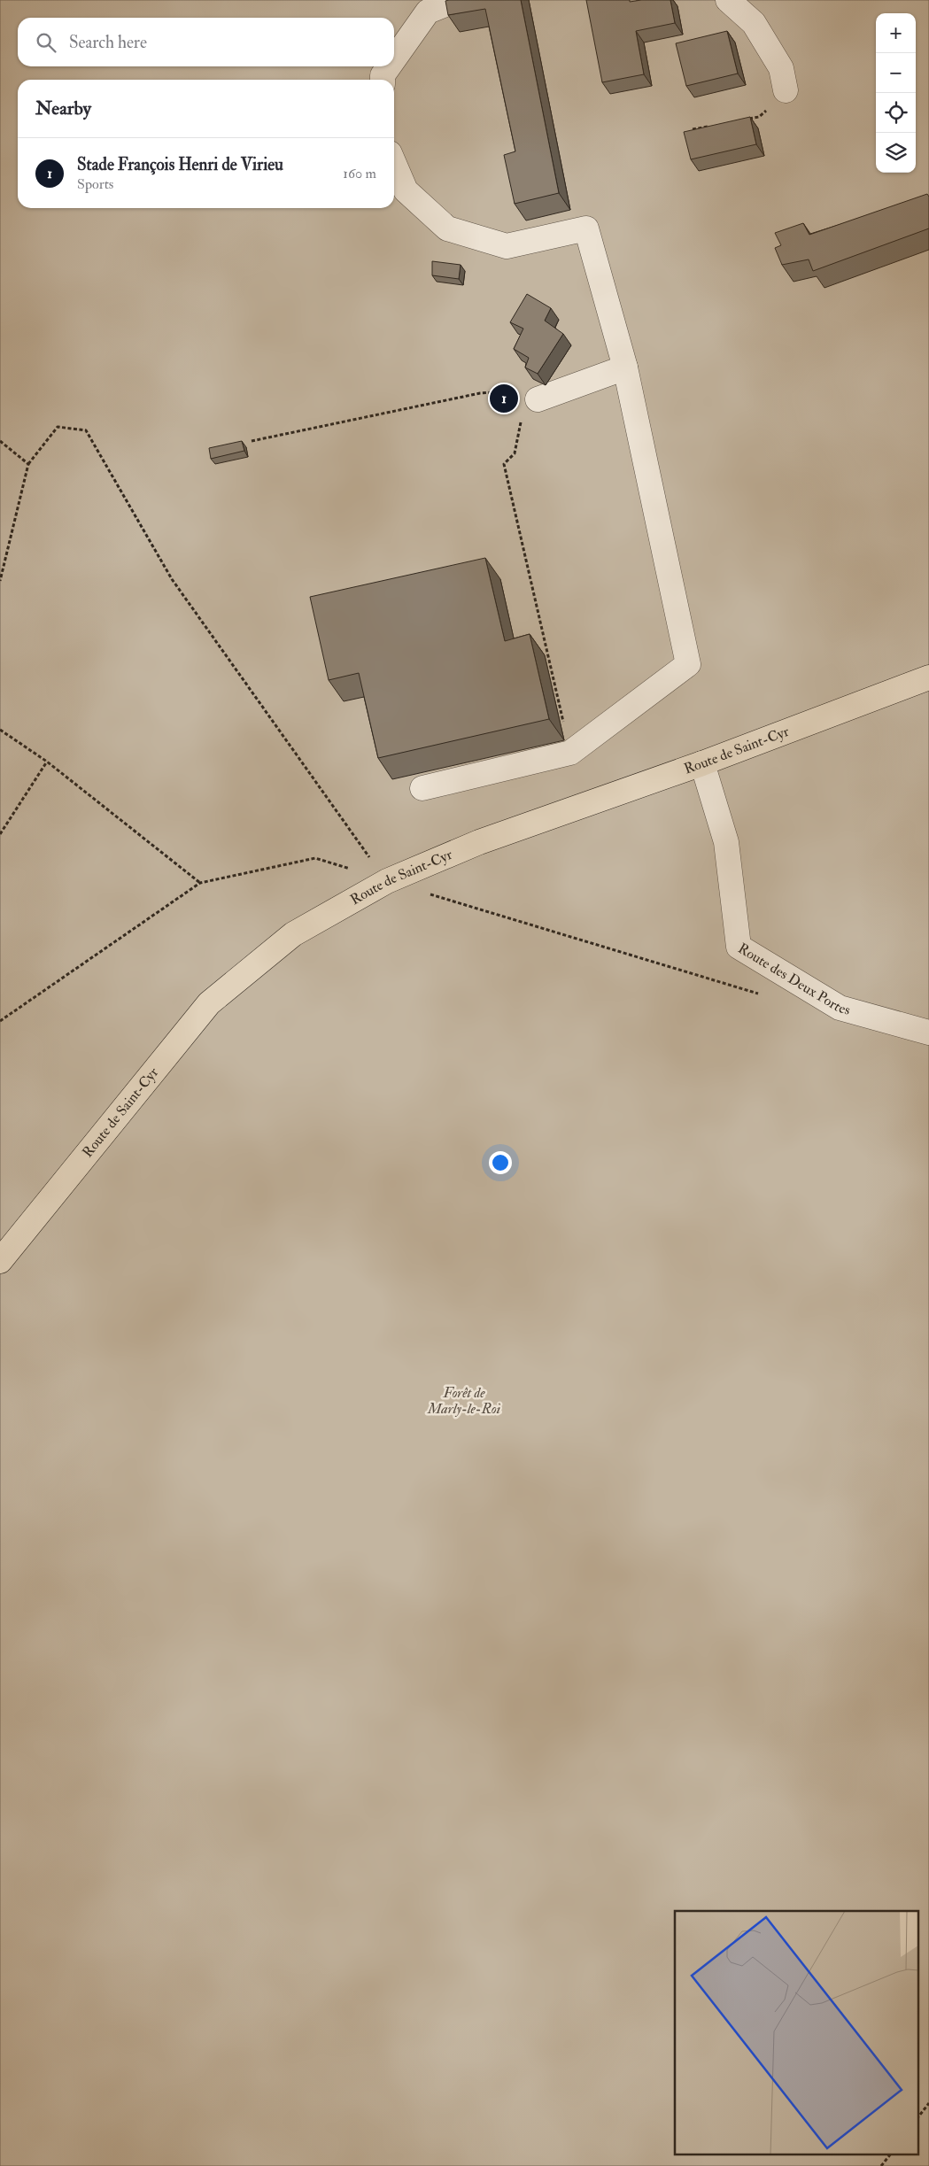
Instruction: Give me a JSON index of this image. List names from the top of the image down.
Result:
{
  "streets": {
    "main road": ["Route de Saint-Cyr"],
    "street": ["Route des Deux Portes"]
  },
  "crossings": [
    ["Route de Saint-Cyr", "Route des Deux Portes"]
  ],
  "parks": ["Forêt de Marly-le-Roi"],
  "page": {
    "map_buttons": ["+", "−"],
    "search": "Search here",
    "heading": "Nearby",
    "list": [
      {
        "mark": "1",
        "name": "Stade François Henri de Virieu",
        "note": "Sports",
        "value": "160 m"
      }
    ],
    "pins": "1"
  }
}
